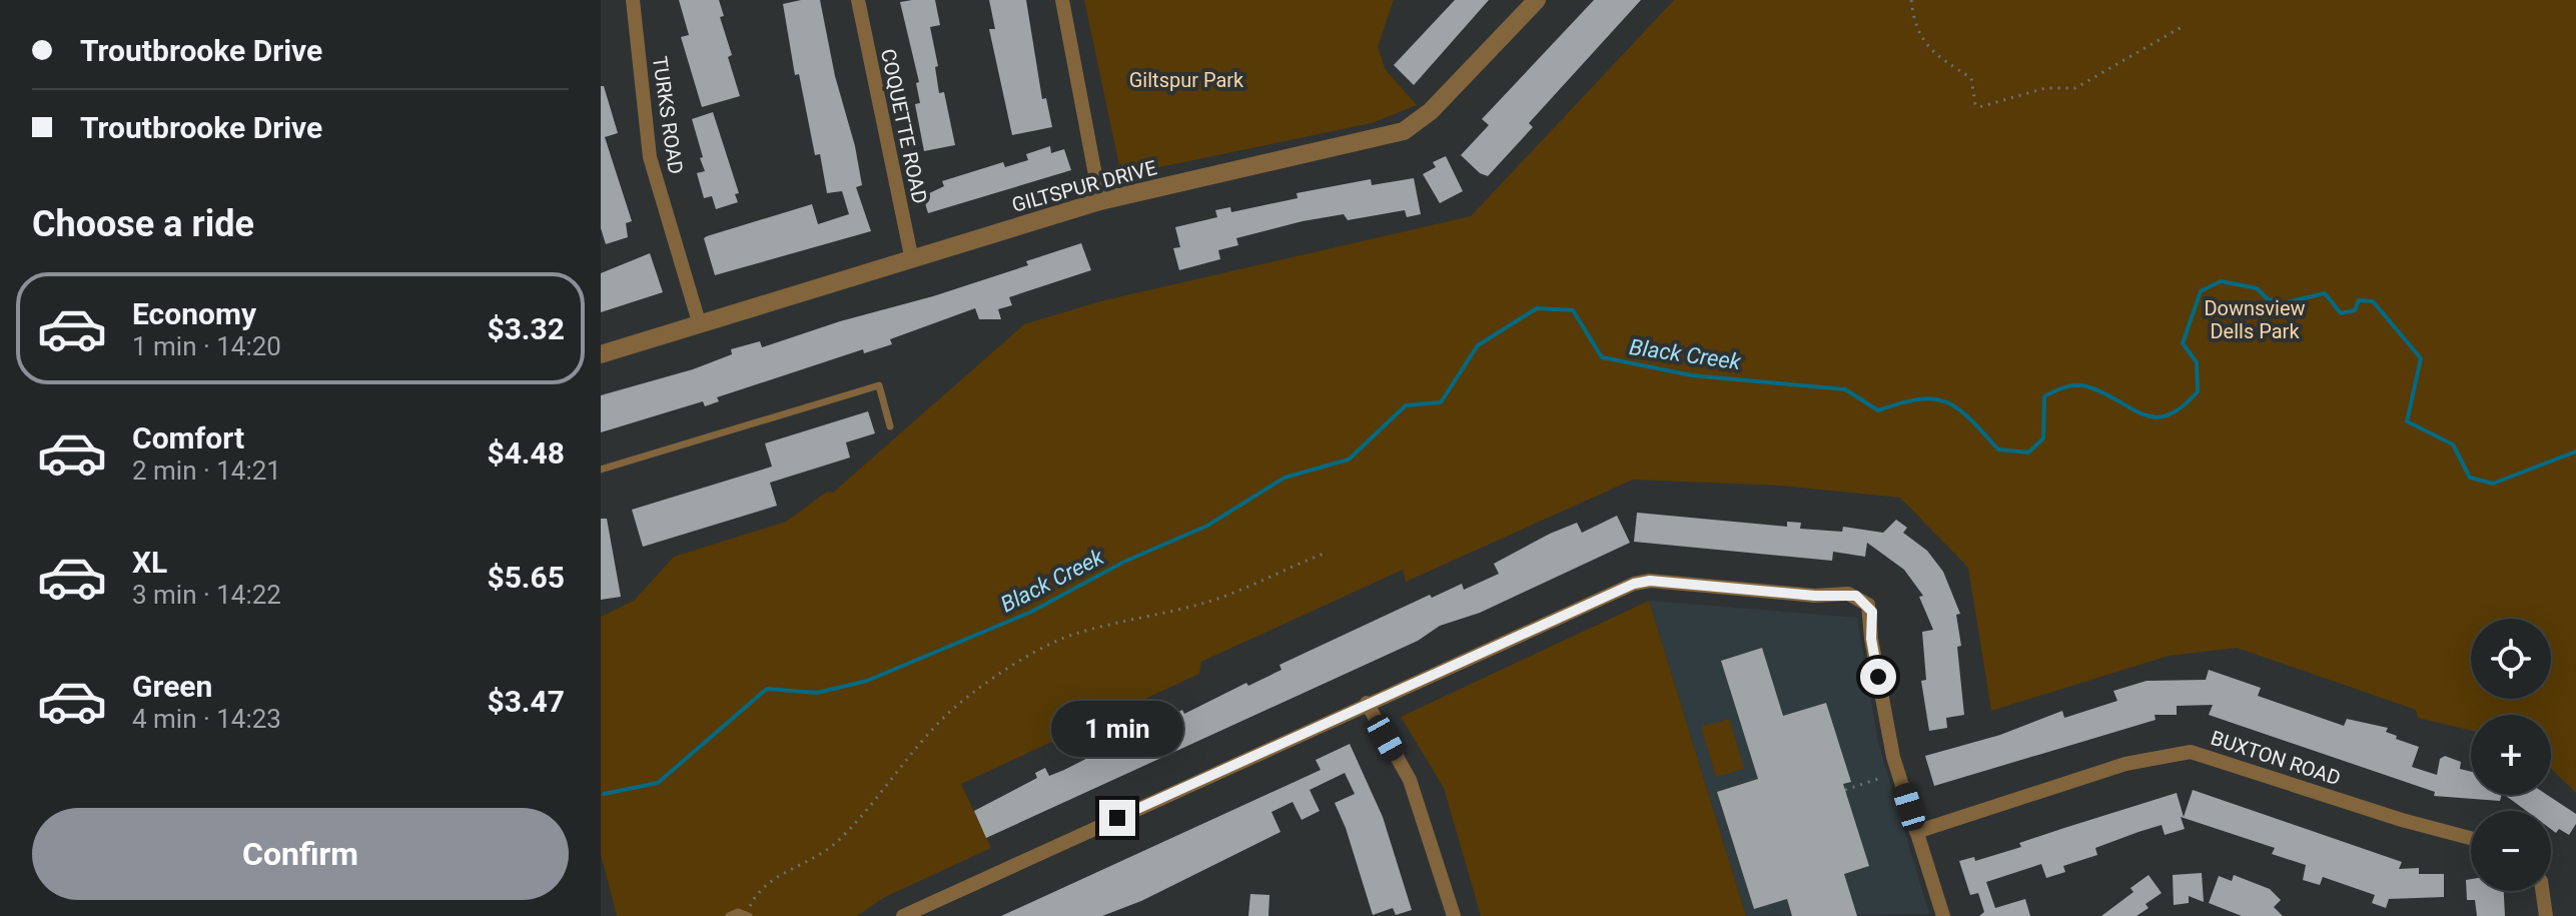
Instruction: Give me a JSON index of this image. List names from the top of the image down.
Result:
{
  "streets": {
    "street": [
      "TURKS ROAD",
      "COQUETTE ROAD",
      "GILTSPUR DRIVE",
      "BUXTON ROAD"
    ]
  },
  "crossings": [
    ["TURKS ROAD", "GILTSPUR DRIVE"],
    ["COQUETTE ROAD", "GILTSPUR DRIVE"]
  ],
  "water": ["Black Creek"],
  "parks": ["Giltspur Park", "Downsview Dells Park"],
  "page": {
    "banner": ["Troutbrooke Drive", "Troutbrooke Drive"],
    "heading": "Choose a ride",
    "list": [
      {
        "name": "Economy",
        "note": "1 min · 14:20",
        "value": "$3.32"
      },
      {
        "name": "Comfort",
        "note": "2 min · 14:21",
        "value": "$4.48"
      },
      {
        "name": "XL",
        "note": "3 min · 14:22",
        "value": "$5.65"
      },
      {
        "name": "Green",
        "note": "4 min · 14:23",
        "value": "$3.47"
      }
    ],
    "map_buttons": ["+", "−"],
    "bubble": "1 min",
    "buttons": "Confirm"
  }
}
